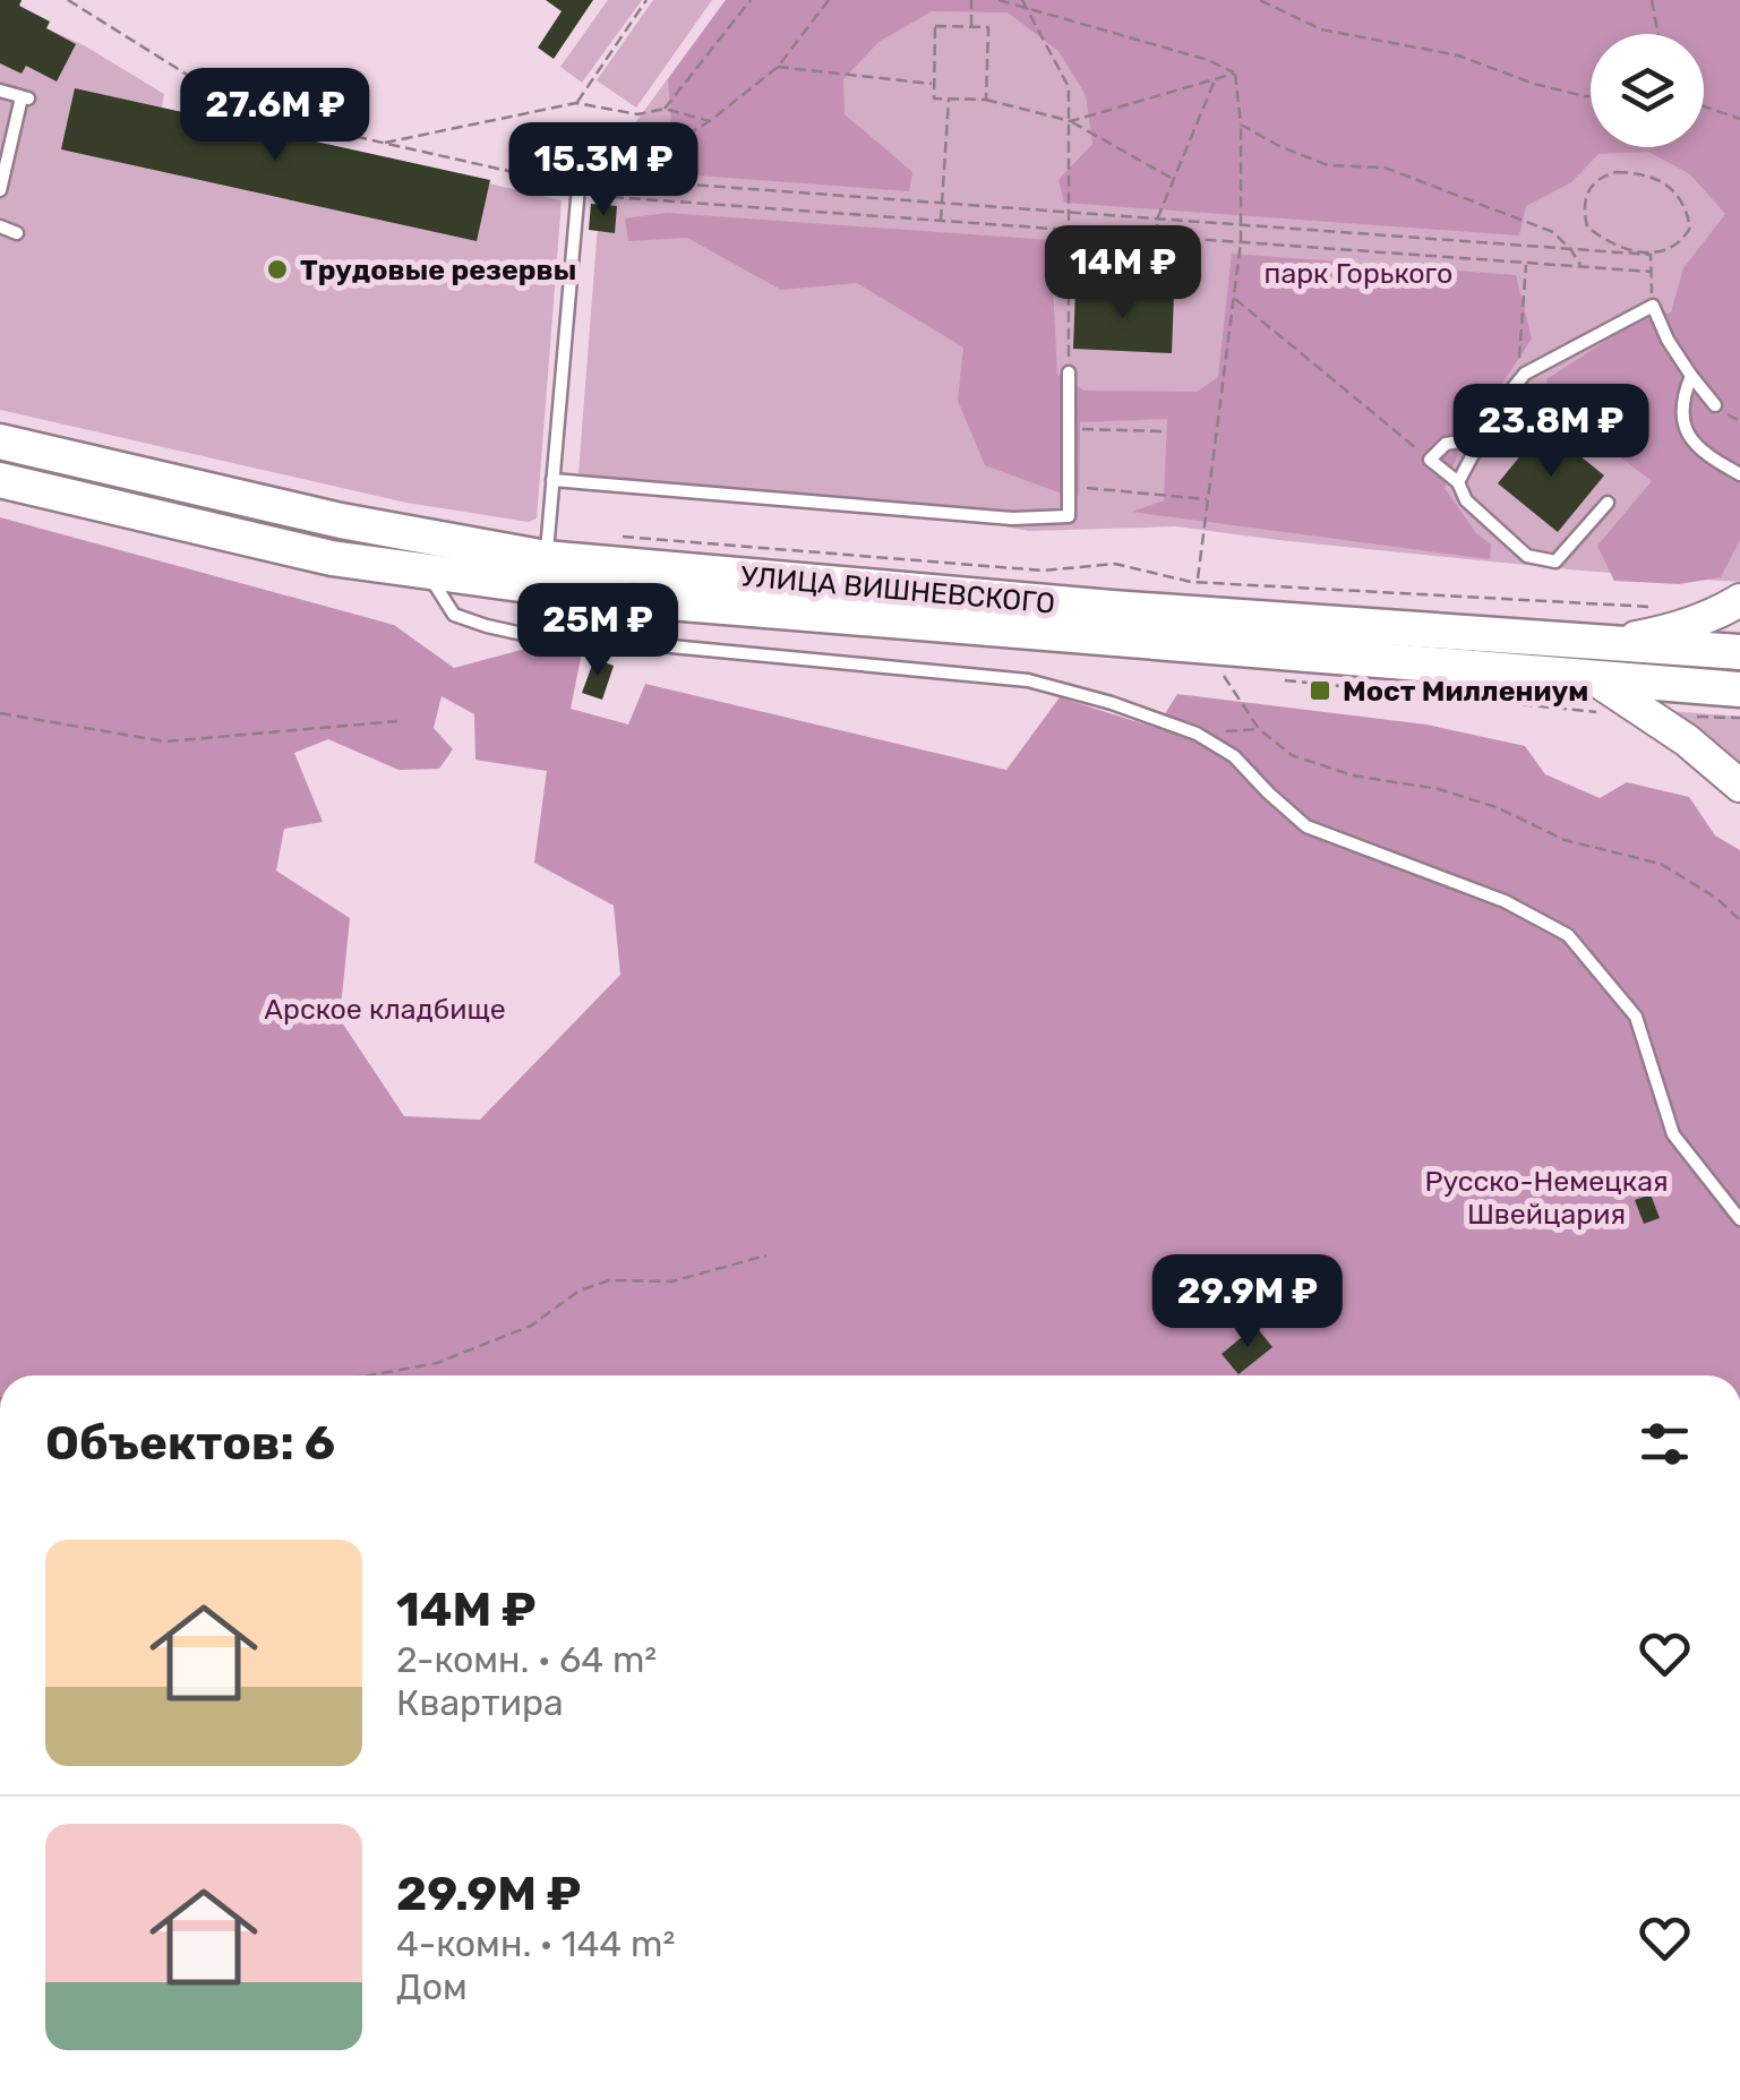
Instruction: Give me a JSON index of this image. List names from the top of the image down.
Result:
{
  "streets": {
    "main road": ["УЛИЦА ВИШНЕВСКОГО"]
  },
  "parks": ["парк Горького", "Арское кладбище", "Русско-Немецкая Швейцария"],
  "places": {
    "other": ["Трудовые резервы"],
    "transit": ["Мост Миллениум"]
  },
  "page": {
    "price": [
      "27.6M ₽",
      "15.3M ₽",
      "14M ₽",
      "23.8M ₽",
      "25M ₽",
      "29.9M ₽"
    ],
    "heading": "Объектов: 6",
    "list": [
      {
        "name": "14M ₽",
        "note": "2-комн. · 64 m² · Квартира"
      },
      {
        "name": "29.9M ₽",
        "note": "4-комн. · 144 m² · Дом"
      }
    ]
  }
}
